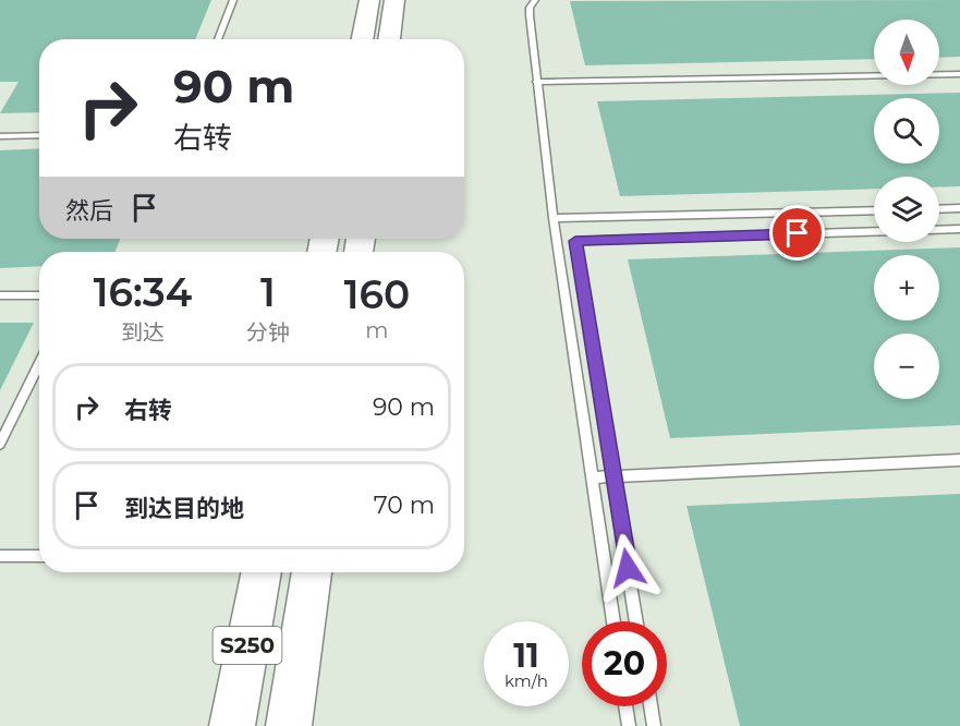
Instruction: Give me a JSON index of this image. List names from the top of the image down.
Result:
{
  "streets": {
    "main road": ["S250"]
  },
  "north": "bottom",
  "page": {
    "map_buttons": ["+", "−"],
    "turn": ["90 m", "右转"],
    "then": "然后",
    "eta": [
      "16:34",
      "到达",
      "1",
      "分钟",
      "160",
      "m"
    ],
    "list": [
      {
        "name": "右转",
        "value": "90 m"
      },
      {
        "name": "到达目的地",
        "value": "70 m"
      }
    ],
    "speed": "11 km/h",
    "limit": "20"
  }
}
